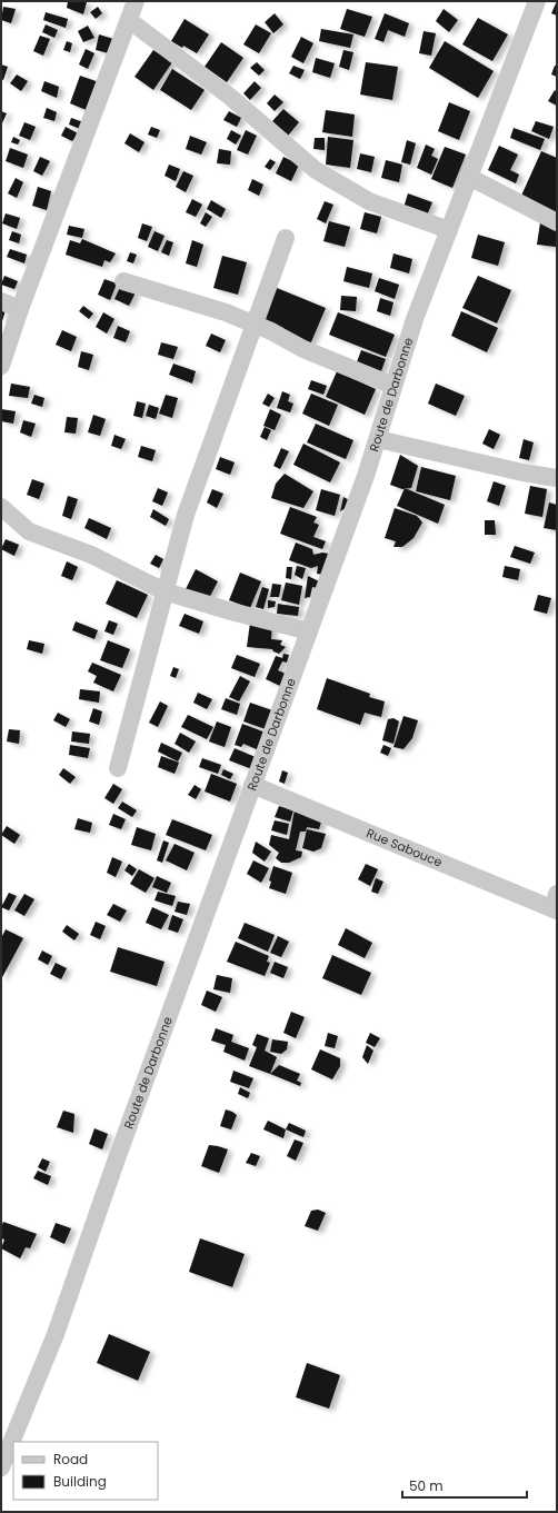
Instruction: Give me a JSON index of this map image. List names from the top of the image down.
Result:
{
  "streets": {
    "street": ["Route de Darbonne", "Rue Sabouce"]
  },
  "crossings": [
    ["Route de Darbonne", "Rue Sabouce"]
  ],
  "legend": ["Road", "Building"],
  "scale_bar": "50 m"
}
